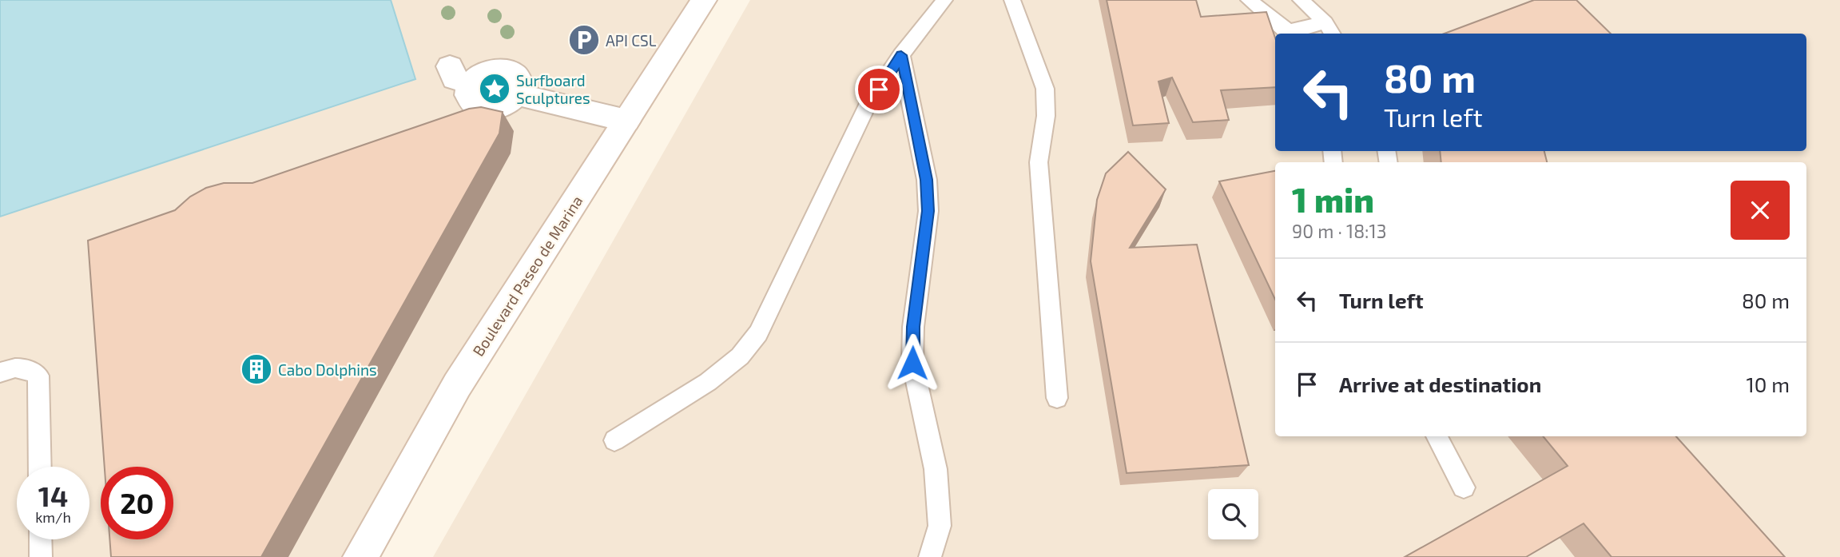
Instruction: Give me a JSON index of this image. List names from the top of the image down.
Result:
{
  "streets": {
    "main road": ["Boulevard Paseo de Marina"]
  },
  "places": {
    "parking": ["API CSL"],
    "place": ["Surfboard Sculptures"],
    "building": ["Cabo Dolphins"]
  },
  "page": {
    "turn": ["80 m", "Turn left"],
    "heading": ["1 min", "90 m · 18:13"],
    "list": [
      {
        "name": "Turn left",
        "value": "80 m"
      },
      {
        "name": "Arrive at destination",
        "value": "10 m"
      }
    ],
    "speed": "14 km/h",
    "limit": "20"
  }
}
